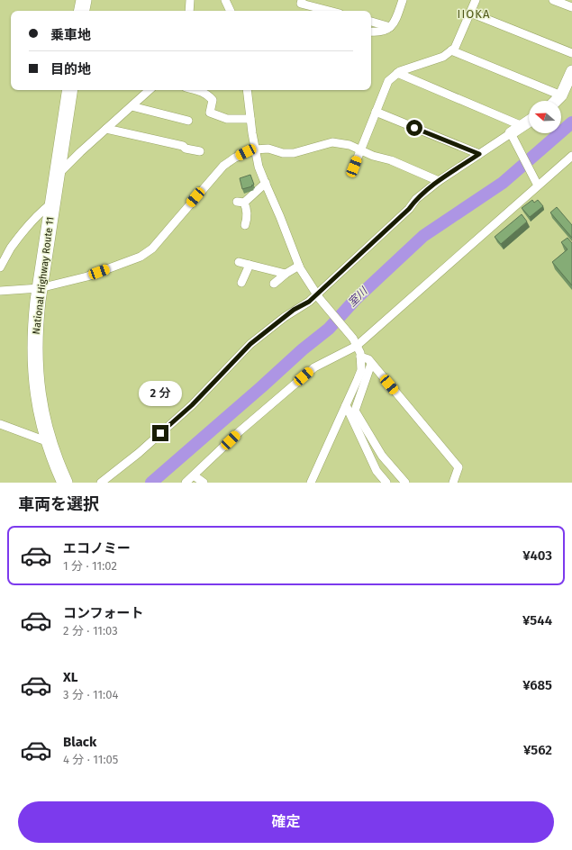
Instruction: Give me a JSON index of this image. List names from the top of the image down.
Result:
{
  "streets": {
    "highway": ["National Highway Route 11"]
  },
  "districts": ["IIOKA"],
  "water": ["室川"],
  "north": "left",
  "page": {
    "banner": ["乗車地", "目的地"],
    "bubble": "2 分",
    "heading": "車両を選択",
    "list": [
      {
        "name": "エコノミー",
        "note": "1 分 · 11:02",
        "value": "¥403"
      },
      {
        "name": "コンフォート",
        "note": "2 分 · 11:03",
        "value": "¥544"
      },
      {
        "name": "XL",
        "note": "3 分 · 11:04",
        "value": "¥685"
      },
      {
        "name": "Black",
        "note": "4 分 · 11:05",
        "value": "¥562"
      }
    ],
    "buttons": "確定"
  }
}
